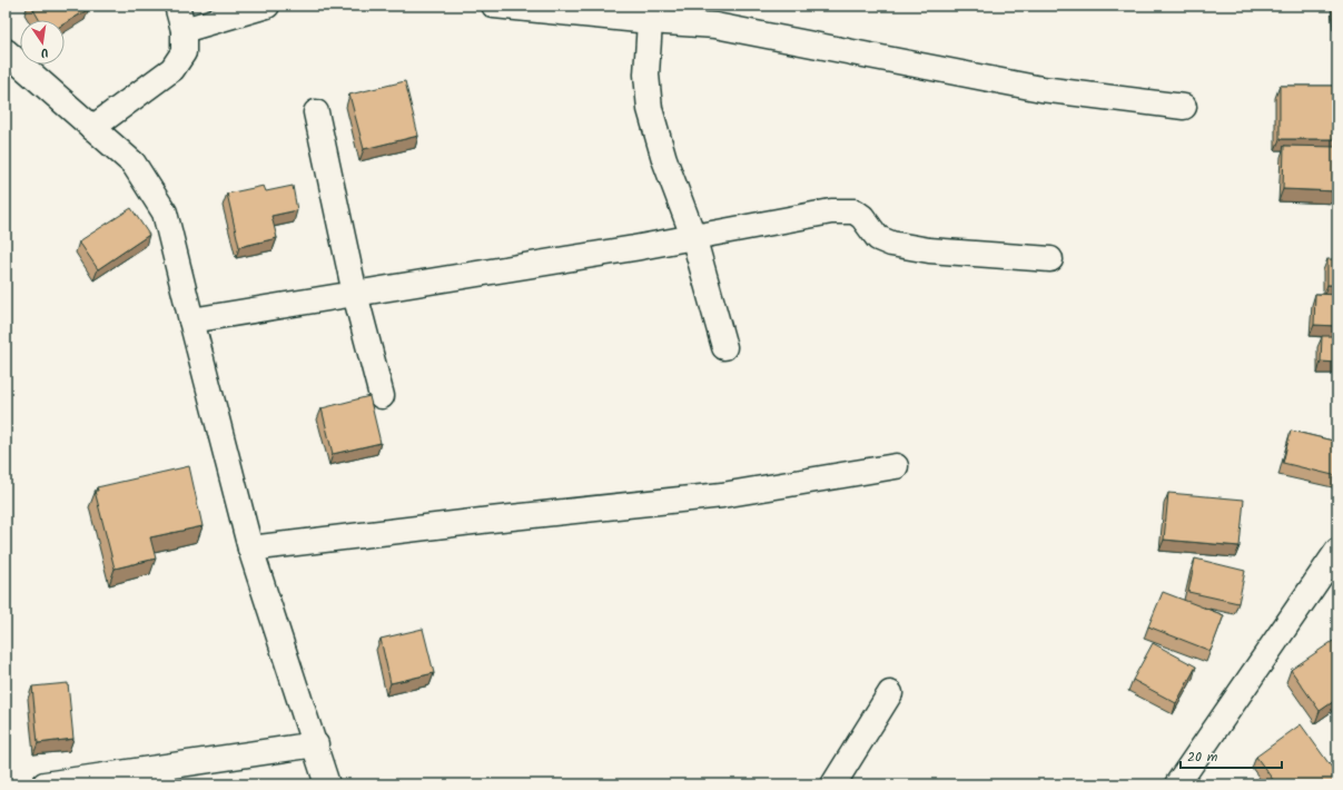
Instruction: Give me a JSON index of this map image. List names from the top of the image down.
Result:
{
  "scale_bar": "20 m",
  "north": "bottom"
}
